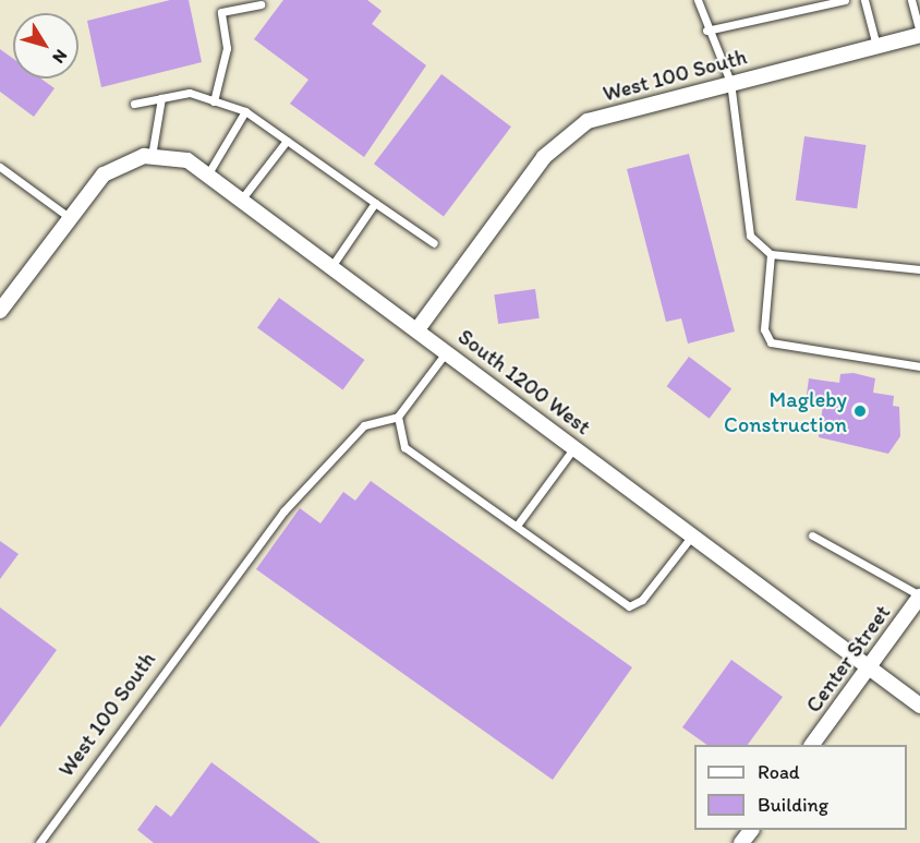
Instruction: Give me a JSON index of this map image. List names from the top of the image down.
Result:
{
  "streets": {
    "street": ["West 100 South", "South 1200 West", "Center Street"]
  },
  "crossings": [
    ["West 100 South", "South 1200 West"],
    ["South 1200 West", "Center Street"]
  ],
  "places": ["Magleby Construction"],
  "legend": ["Road", "Building"],
  "north": "bottom right"
}
